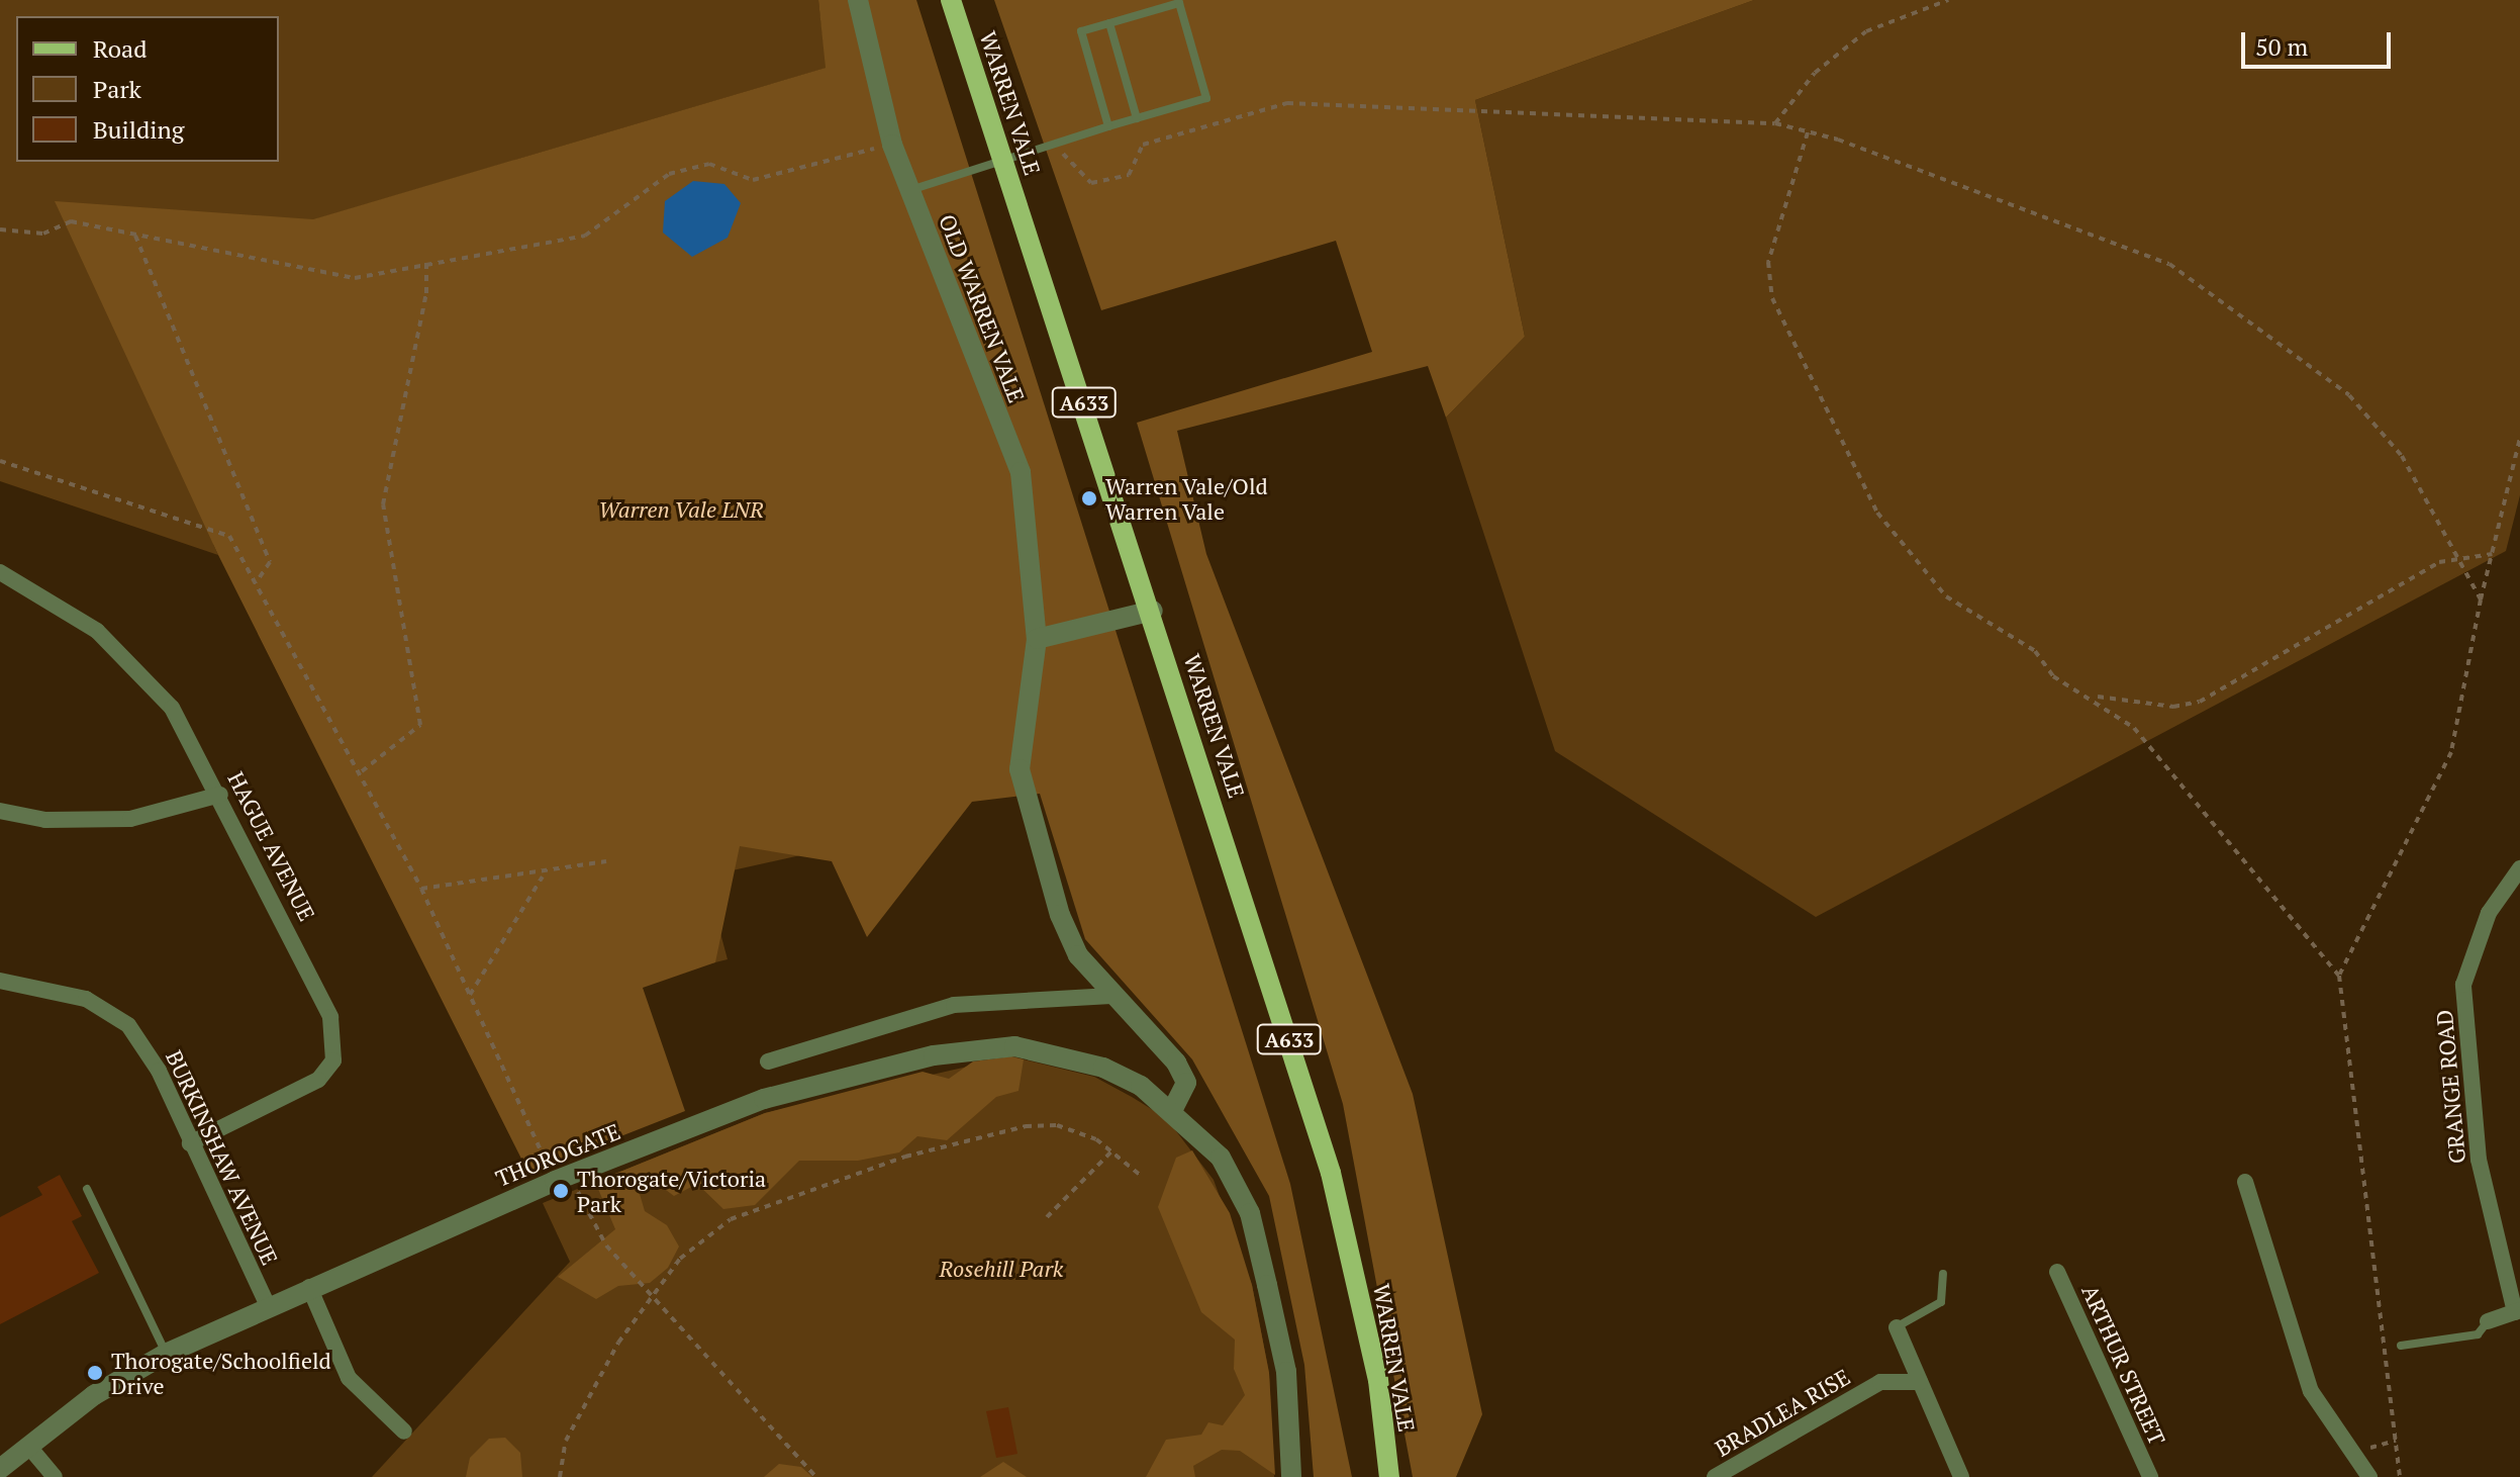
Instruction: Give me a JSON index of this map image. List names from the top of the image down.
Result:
{
  "streets": {
    "main road": ["WARREN VALE", "A633"],
    "street": [
      "OLD WARREN VALE",
      "HAGUE AVENUE",
      "GRANGE ROAD",
      "THOROGATE",
      "BURKINSHAW AVENUE",
      "ARTHUR STREET",
      "BRADLEA RISE"
    ]
  },
  "crossings": [
    ["OLD WARREN VALE", "THOROGATE"],
    ["HAGUE AVENUE", "BURKINSHAW AVENUE"],
    ["THOROGATE", "BURKINSHAW AVENUE"]
  ],
  "parks": ["Warren Vale LNR", "Rosehill Park"],
  "places": ["Warren Vale/Old Warren Vale", "Thorogate/Victoria Park", "Thorogate/Schoolfield Drive"],
  "legend": ["Road", "Park", "Building"],
  "scale_bar": "50 m"
}
